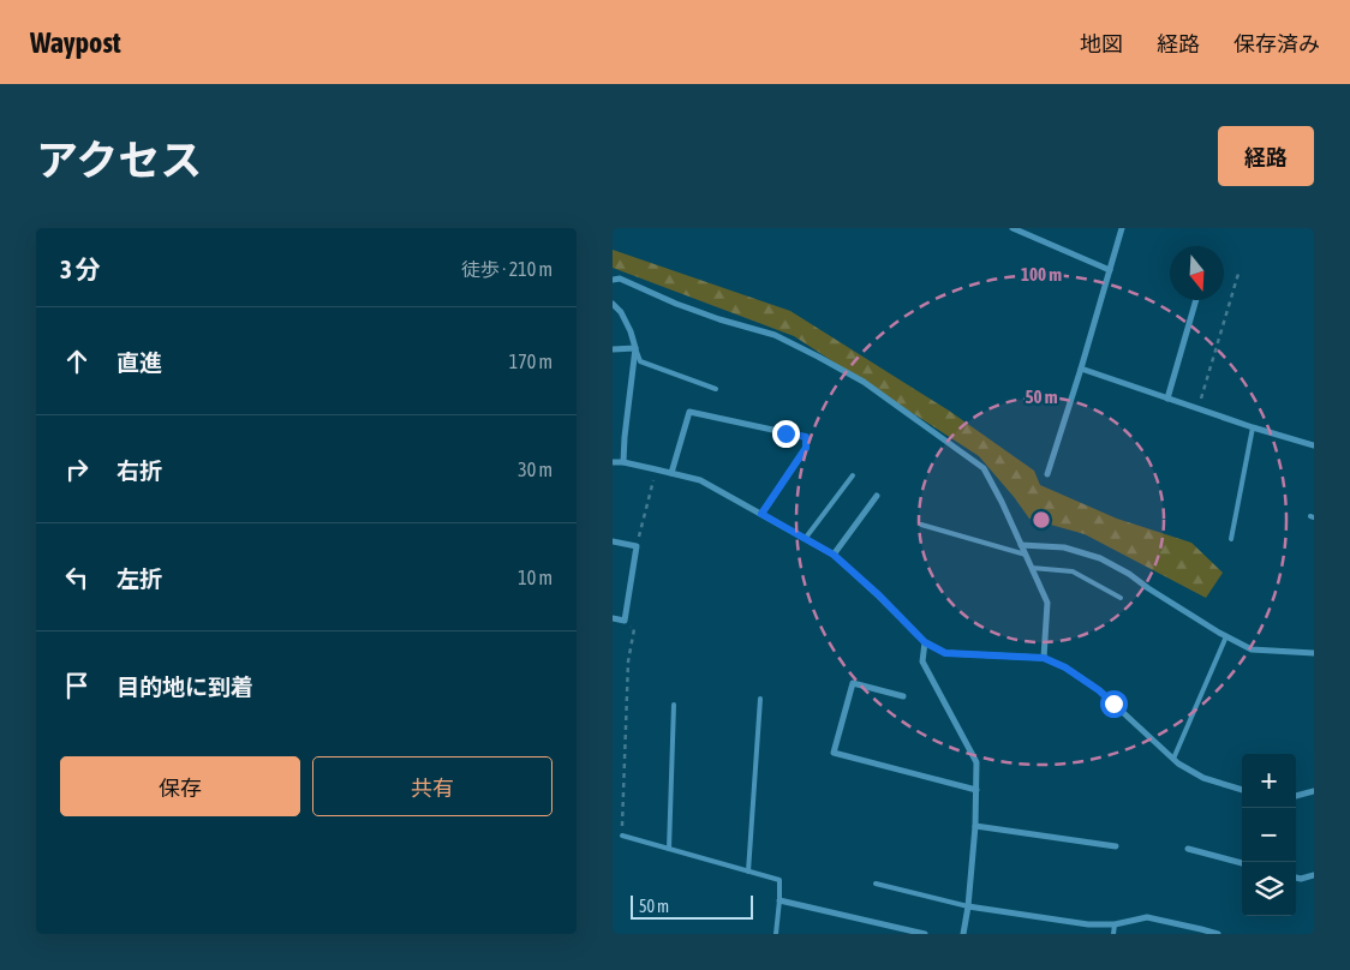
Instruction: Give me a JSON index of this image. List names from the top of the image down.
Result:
{
  "scale_bar": "50 m",
  "north": "bottom",
  "page": {
    "header": "Waypost",
    "nav": ["地図", "経路", "保存済み"],
    "title": "アクセス",
    "buttons": [
      "経路",
      ["保存", "共有"]
    ],
    "heading": ["3 分", "徒歩 · 210 m"],
    "list": [
      ["直進", "170 m"],
      ["右折", "30 m"],
      ["左折", "10 m"],
      "目的地に到着"
    ],
    "map_buttons": ["+", "−"],
    "scale": "50 m"
  },
  "rings": ["100 m", "50 m"]
}
